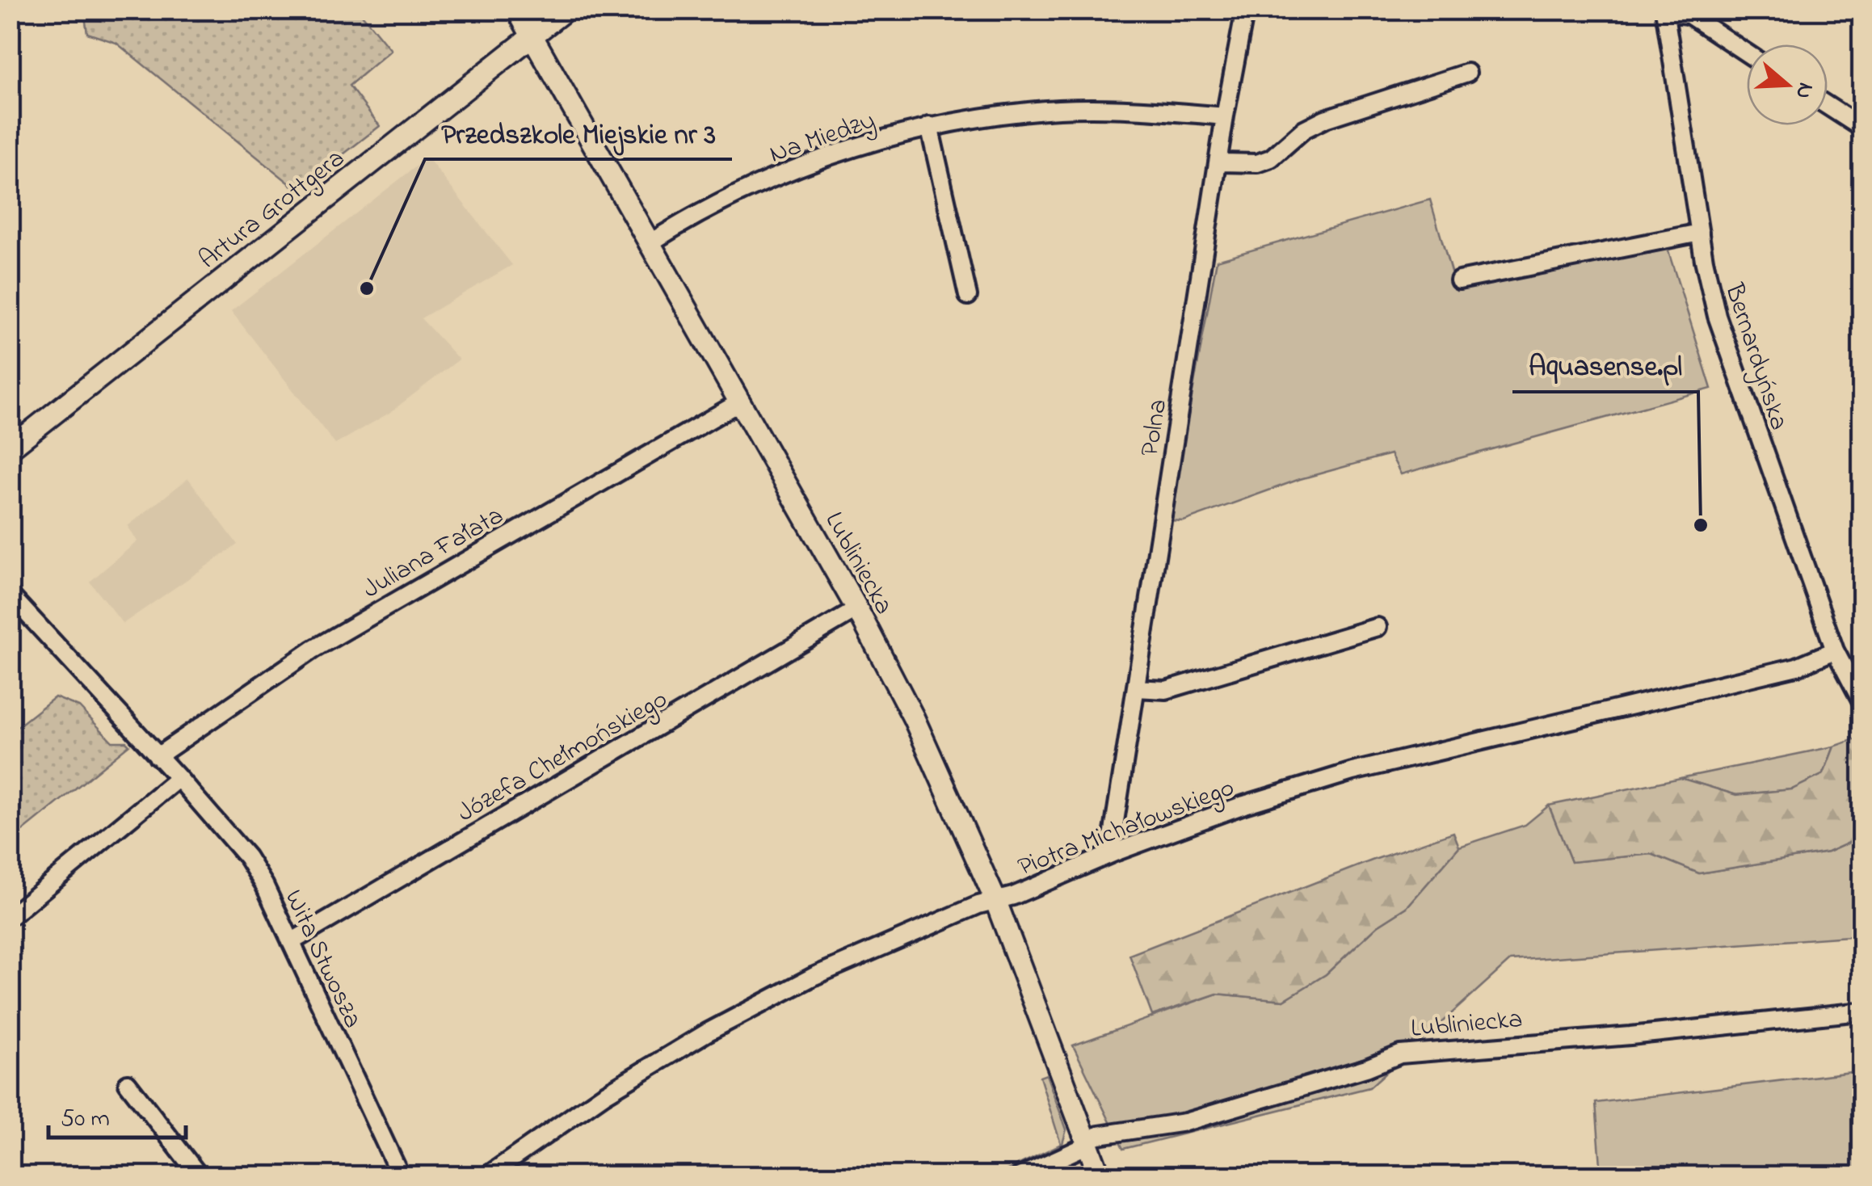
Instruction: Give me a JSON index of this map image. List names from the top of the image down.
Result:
{
  "streets": {
    "street": [
      "Na Miedzy",
      "Artura Grottgera",
      "Bernardyńska",
      "Polna",
      "Juliana Fałata",
      "Lubliniecka",
      "Józefa Chełmońskiego",
      "Piotra Michałowskiego",
      "Wita Stwosza"
    ]
  },
  "crossings": [
    ["Na Miedzy", "Polna"],
    ["Na Miedzy", "Lubliniecka"],
    ["Artura Grottgera", "Lubliniecka"],
    ["Bernardyńska", "Piotra Michałowskiego"],
    ["Polna", "Piotra Michałowskiego"],
    ["Juliana Fałata", "Lubliniecka"],
    ["Juliana Fałata", "Wita Stwosza"],
    ["Lubliniecka", "Józefa Chełmońskiego"],
    ["Lubliniecka", "Piotra Michałowskiego"],
    ["Józefa Chełmońskiego", "Wita Stwosza"]
  ],
  "places": ["Przedszkole Miejskie nr 3", "Aquasense.pl"],
  "scale_bar": "50 m",
  "north": "right"
}
